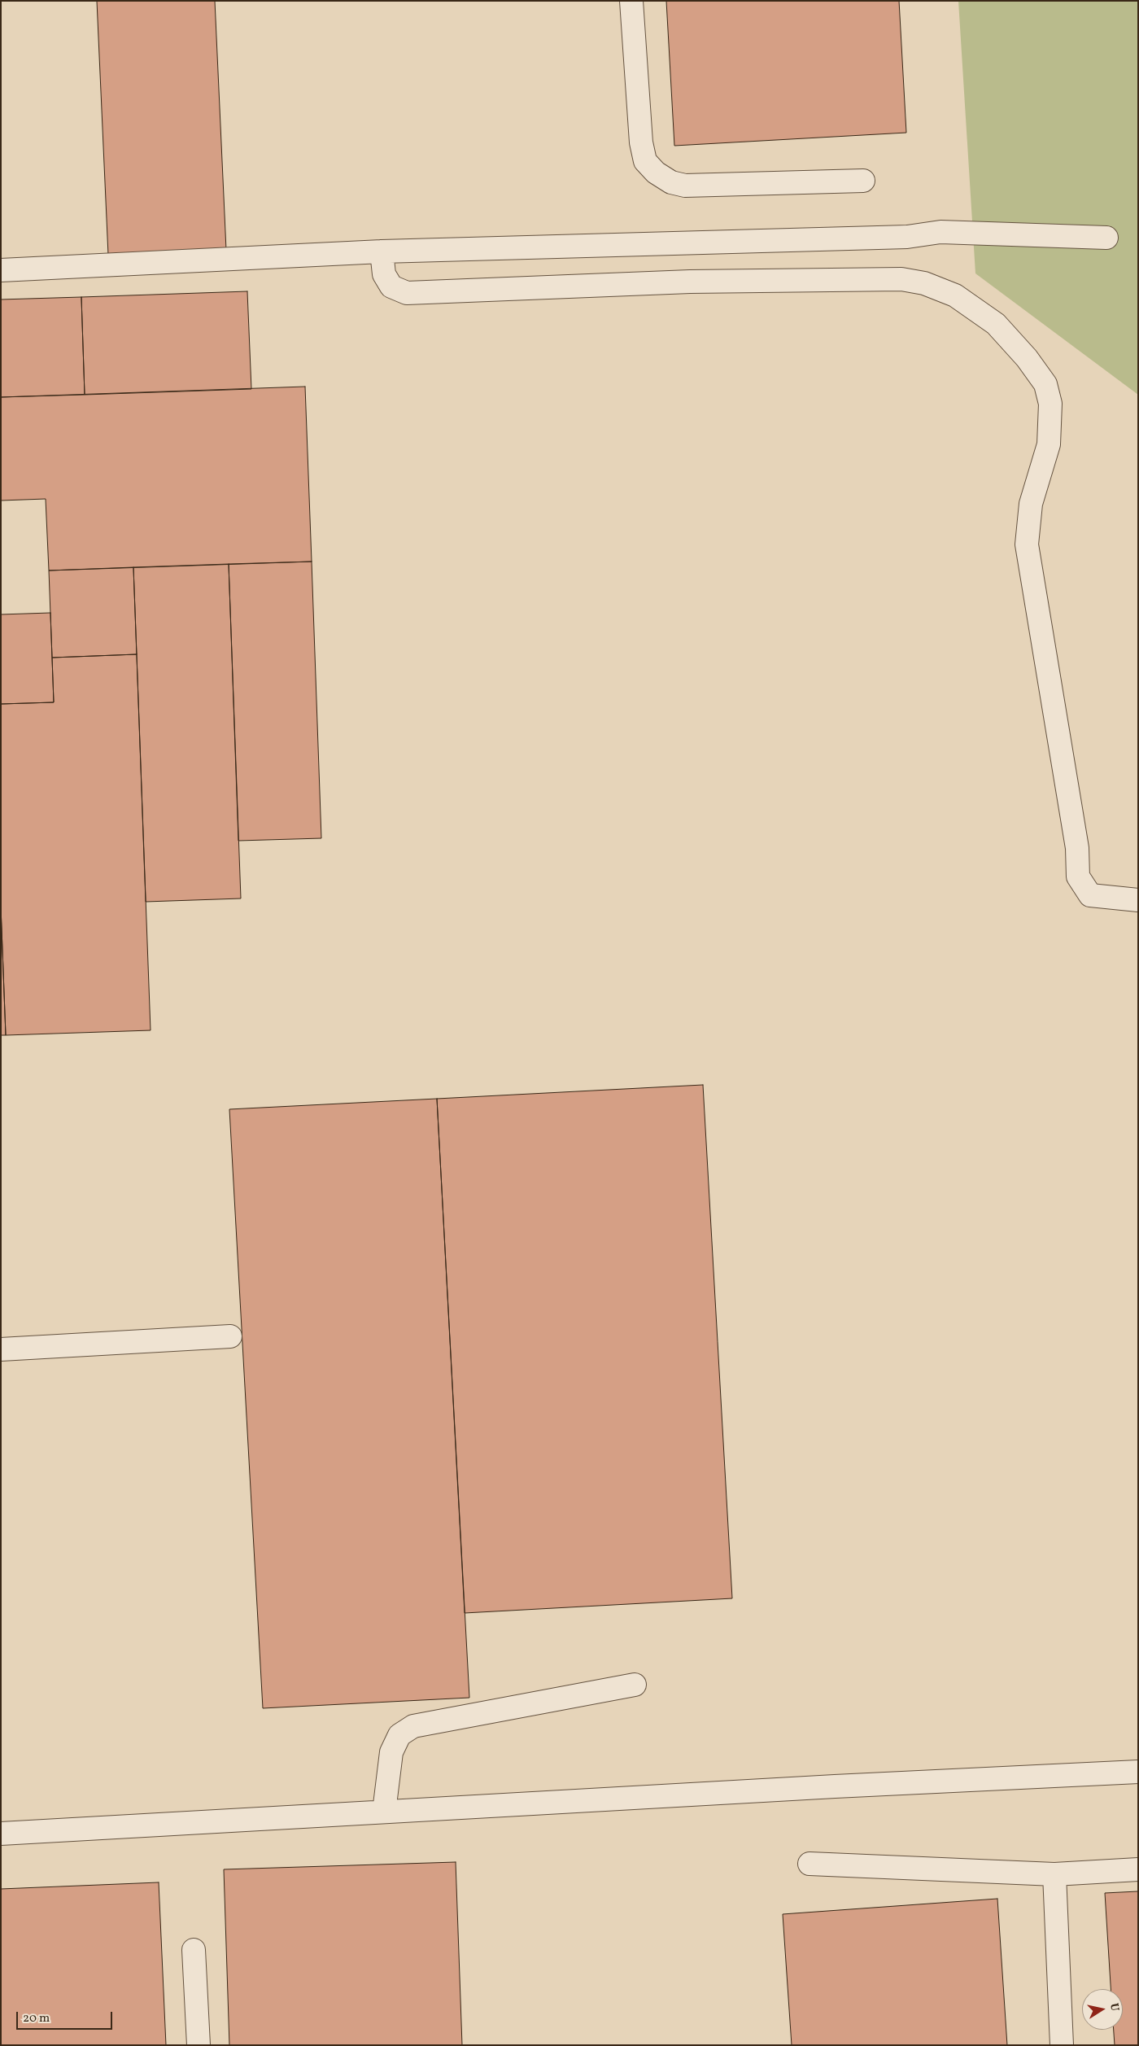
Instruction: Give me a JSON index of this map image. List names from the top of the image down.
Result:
{
  "scale_bar": "20 m",
  "north": "right"
}
